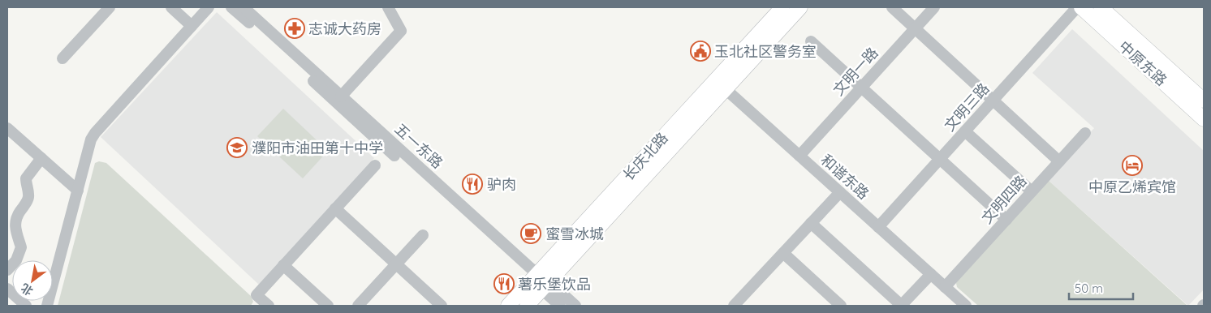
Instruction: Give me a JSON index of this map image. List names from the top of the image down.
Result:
{
  "streets": {
    "main road": ["中原东路", "长庆北路"],
    "street": [
      "文明一路",
      "文明三路",
      "五一东路",
      "和谐东路",
      "文明四路"
    ]
  },
  "crossings": [
    ["文明一路", "和谐东路"],
    ["文明三路", "和谐东路"],
    ["五一东路", "长庆北路"],
    ["长庆北路", "和谐东路"],
    ["和谐东路", "文明四路"]
  ],
  "places": {
    "pharmacy": ["志诚大药房"],
    "public building": ["玉北社区警务室"],
    "school or university": ["濮阳市油田第十中学"],
    "hotel": ["中原乙烯宾馆"],
    "restaurant": ["驴肉", "薯乐堡饮品"],
    "cafe": ["蜜雪冰城"]
  },
  "scale_bar": "50 m",
  "north": "bottom left"
}
